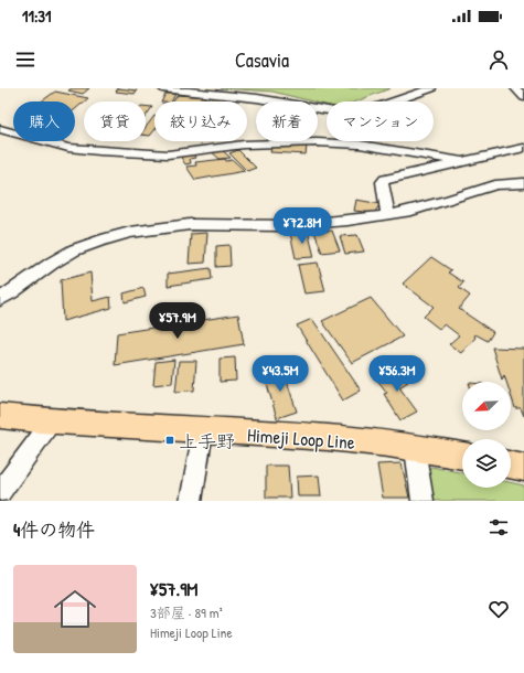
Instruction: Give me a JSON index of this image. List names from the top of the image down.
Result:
{
  "streets": {
    "main road": ["Himeji Loop Line"]
  },
  "places": {
    "transit": ["上手野"]
  },
  "north": "bottom left",
  "page": {
    "status": "11:31",
    "header": "Casavia",
    "chip": [
      "購入",
      "賃貸",
      "絞り込み",
      "新着",
      "マンション"
    ],
    "price": [
      "¥72.8M",
      "¥57.9M",
      "¥43.5M",
      "¥56.3M"
    ],
    "heading": "4件の物件",
    "list": [
      {
        "name": "¥57.9M",
        "note": "3部屋 · 89 m² · Himeji Loop Line"
      }
    ]
  }
}
